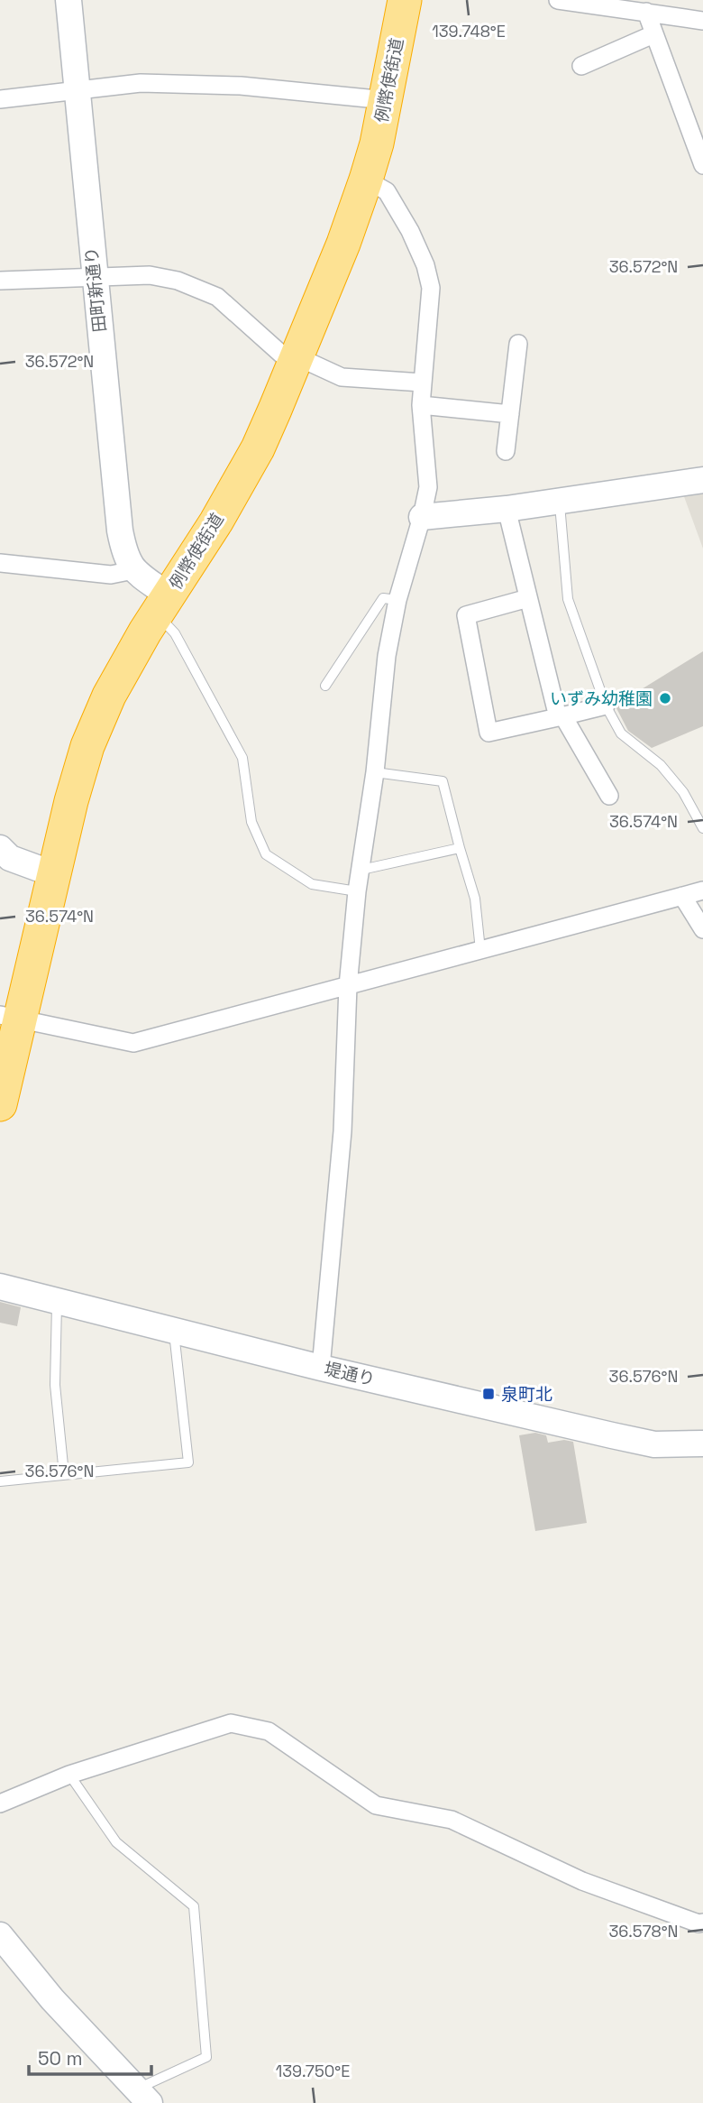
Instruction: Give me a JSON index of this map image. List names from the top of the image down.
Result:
{
  "streets": {
    "highway": ["例幣使街道"],
    "street": ["田町新通り", "堤通り"]
  },
  "places": {
    "other": ["いずみ幼稚園"],
    "transit": ["泉町北"]
  },
  "scale_bar": "50 m",
  "coordinates": [
    "139.748°E",
    "36.572°N",
    "36.574°N",
    "36.576°N",
    "36.578°N",
    "139.750°E"
  ]
}
